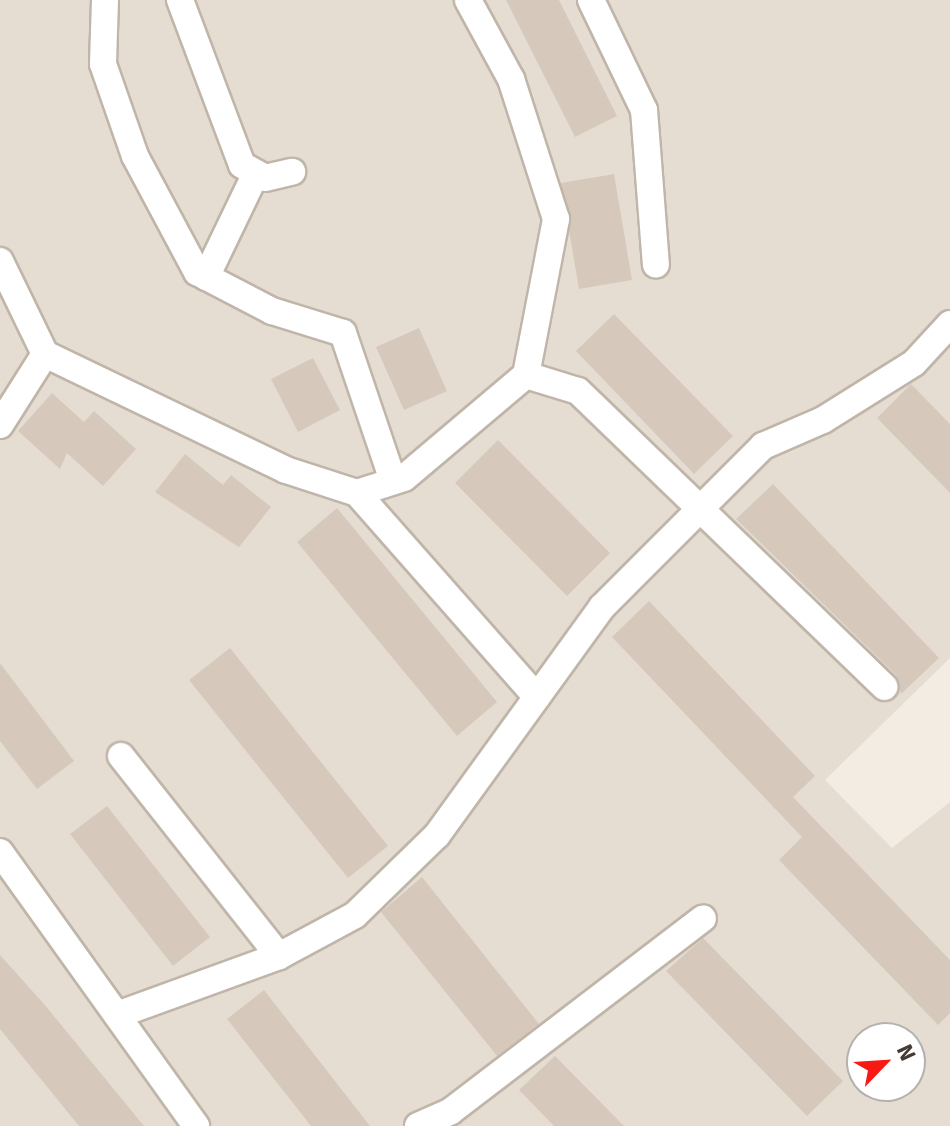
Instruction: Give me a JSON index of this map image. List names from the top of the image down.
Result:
{
  "north": "top right"
}
